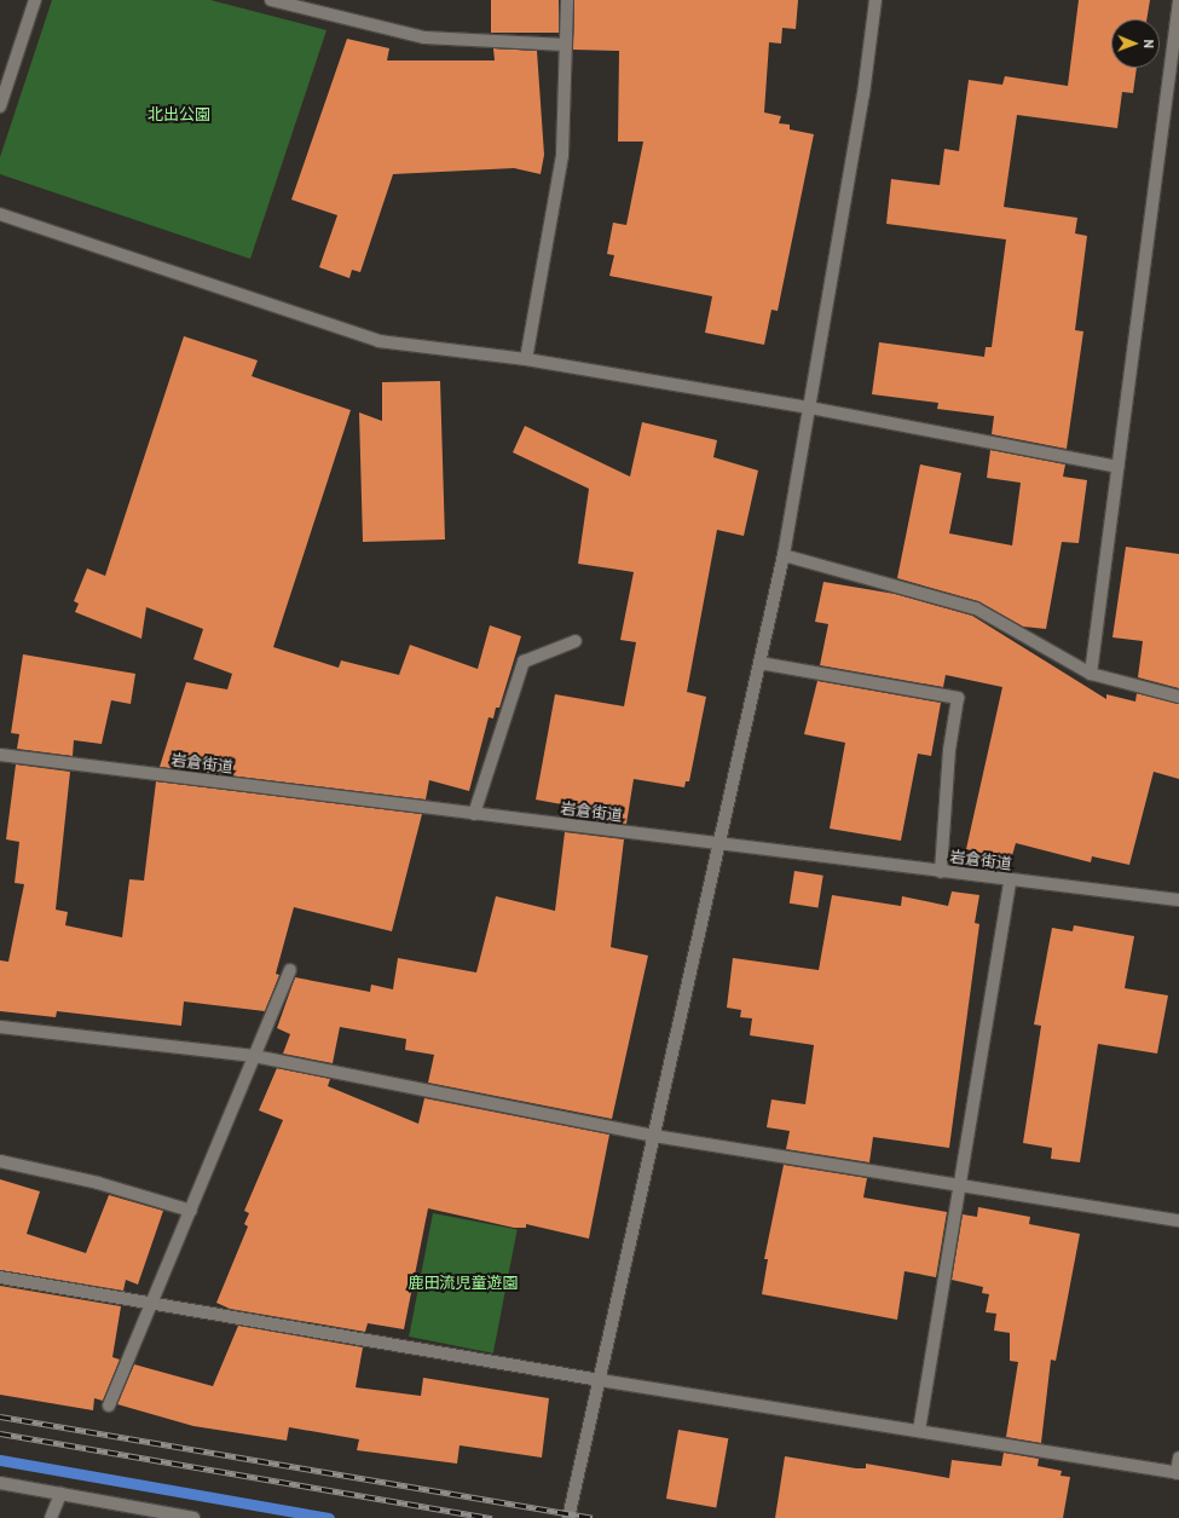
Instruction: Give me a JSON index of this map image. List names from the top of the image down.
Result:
{
  "streets": {
    "street": ["岩倉街道"]
  },
  "parks": ["北出公園", "鹿田流児童遊園"],
  "north": "right"
}
